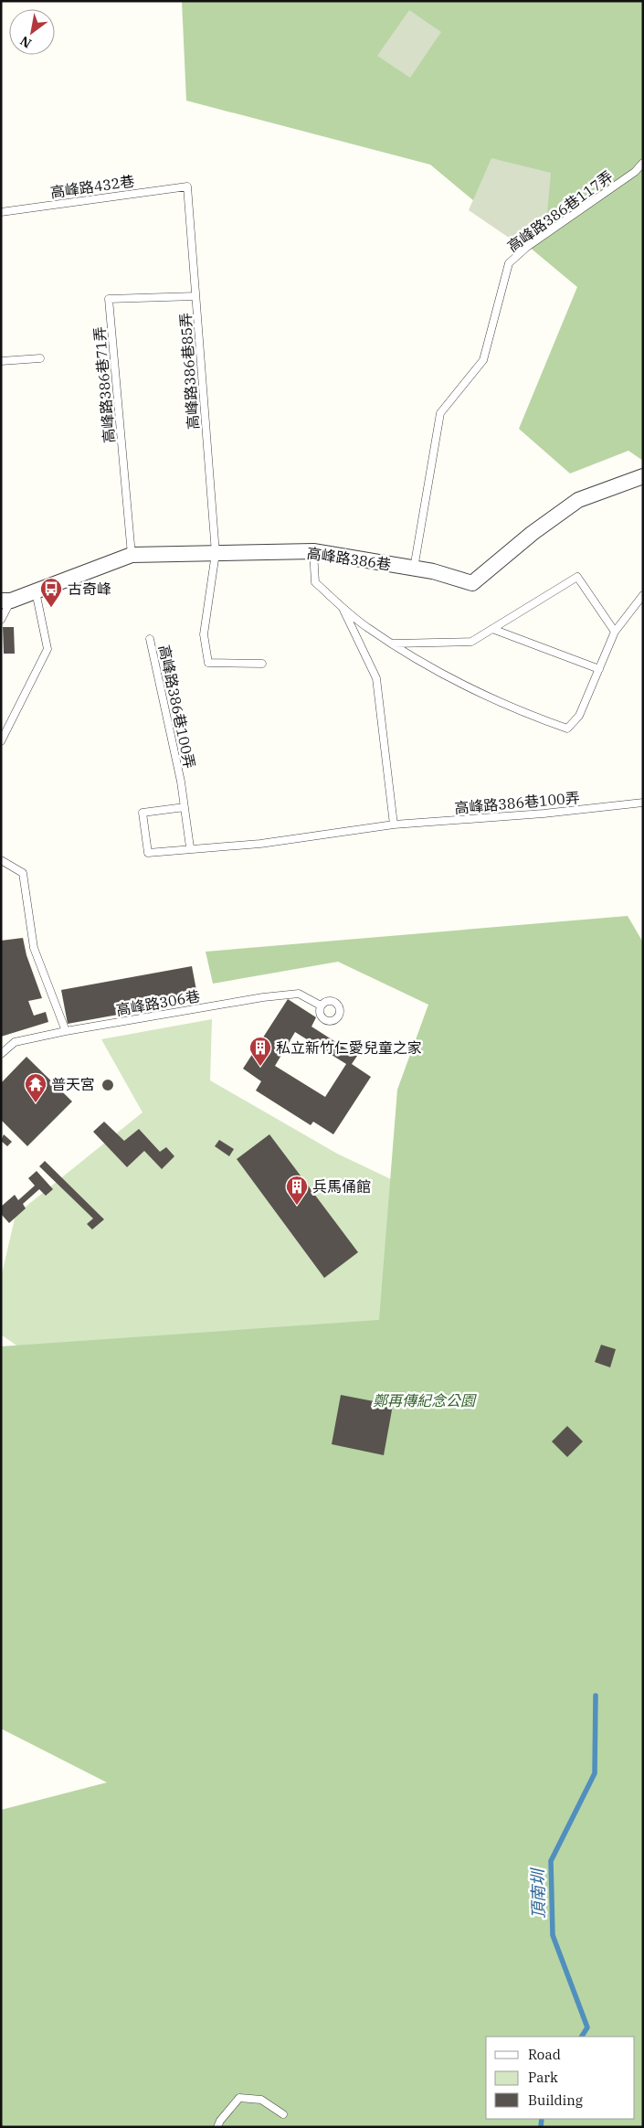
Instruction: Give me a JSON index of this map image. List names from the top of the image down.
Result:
{
  "streets": {
    "street": ["高峰路386巷"],
    "lane": [
      "高峰路432巷",
      "高峰路386巷117弄",
      "高峰路386巷85弄",
      "高峰路386巷71弄",
      "高峰路386巷100弄",
      "高峰路306巷"
    ]
  },
  "crossings": [
    ["高峰路432巷", "高峰路386巷85弄"],
    ["高峰路386巷117弄", "高峰路386巷"],
    ["高峰路386巷85弄", "高峰路386巷71弄"],
    ["高峰路386巷85弄", "高峰路386巷"],
    ["高峰路386巷71弄", "高峰路386巷"]
  ],
  "water": ["頂南圳"],
  "parks": ["鄭再傳紀念公園"],
  "places": {
    "bus stop": ["古奇峰"],
    "building": ["私立新竹仁愛兒童之家", "兵馬俑館"],
    "temple": ["普天宮"]
  },
  "legend": ["Road", "Park", "Building"],
  "north": "bottom left"
}
